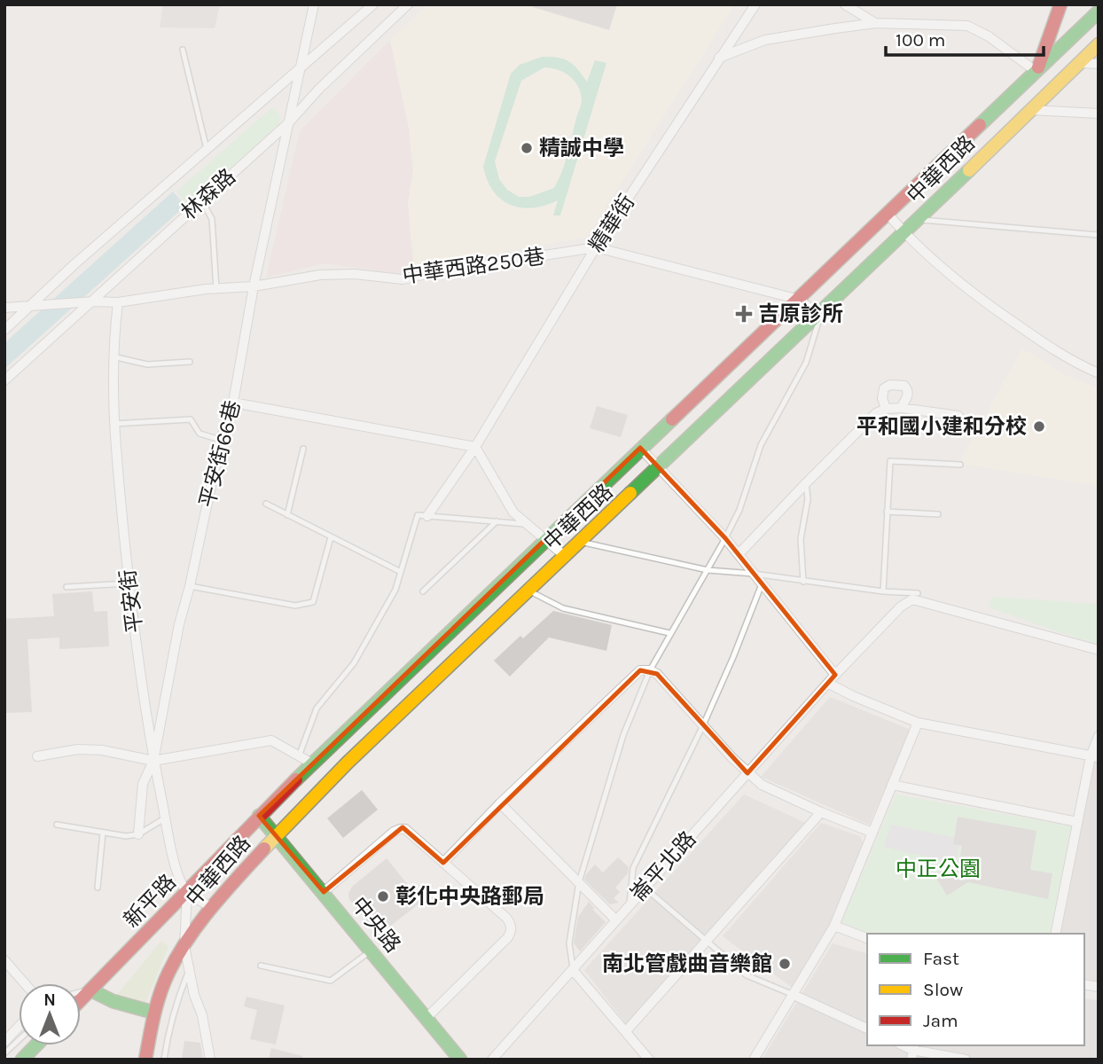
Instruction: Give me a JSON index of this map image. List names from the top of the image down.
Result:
{
  "streets": {
    "main road": ["中華西路", "新平路", "中央路"],
    "street": [
      "林森路",
      "精華街",
      "中華西路250巷",
      "平安街66巷",
      "平安街",
      "崙平北路"
    ]
  },
  "crossings": [
    ["中華西路", "中華西路250巷"],
    ["中華西路", "新平路"],
    ["中華西路", "中央路"],
    ["林森路", "平安街66巷"],
    ["精華街", "中華西路250巷"],
    ["中華西路250巷", "平安街66巷"],
    ["中華西路250巷", "平安街"],
    ["平安街66巷", "平安街"],
    ["平安街", "新平路"],
    ["新平路", "中央路"]
  ],
  "parks": ["中正公園"],
  "places": {
    "other": [
      "精誠中學",
      "平和國小建和分校",
      "彰化中央路郵局",
      "南北管戲曲音樂館"
    ],
    "health": ["吉原診所"]
  },
  "legend": ["Fast", "Slow", "Jam"],
  "scale_bar": "100 m",
  "north": "top"
}
